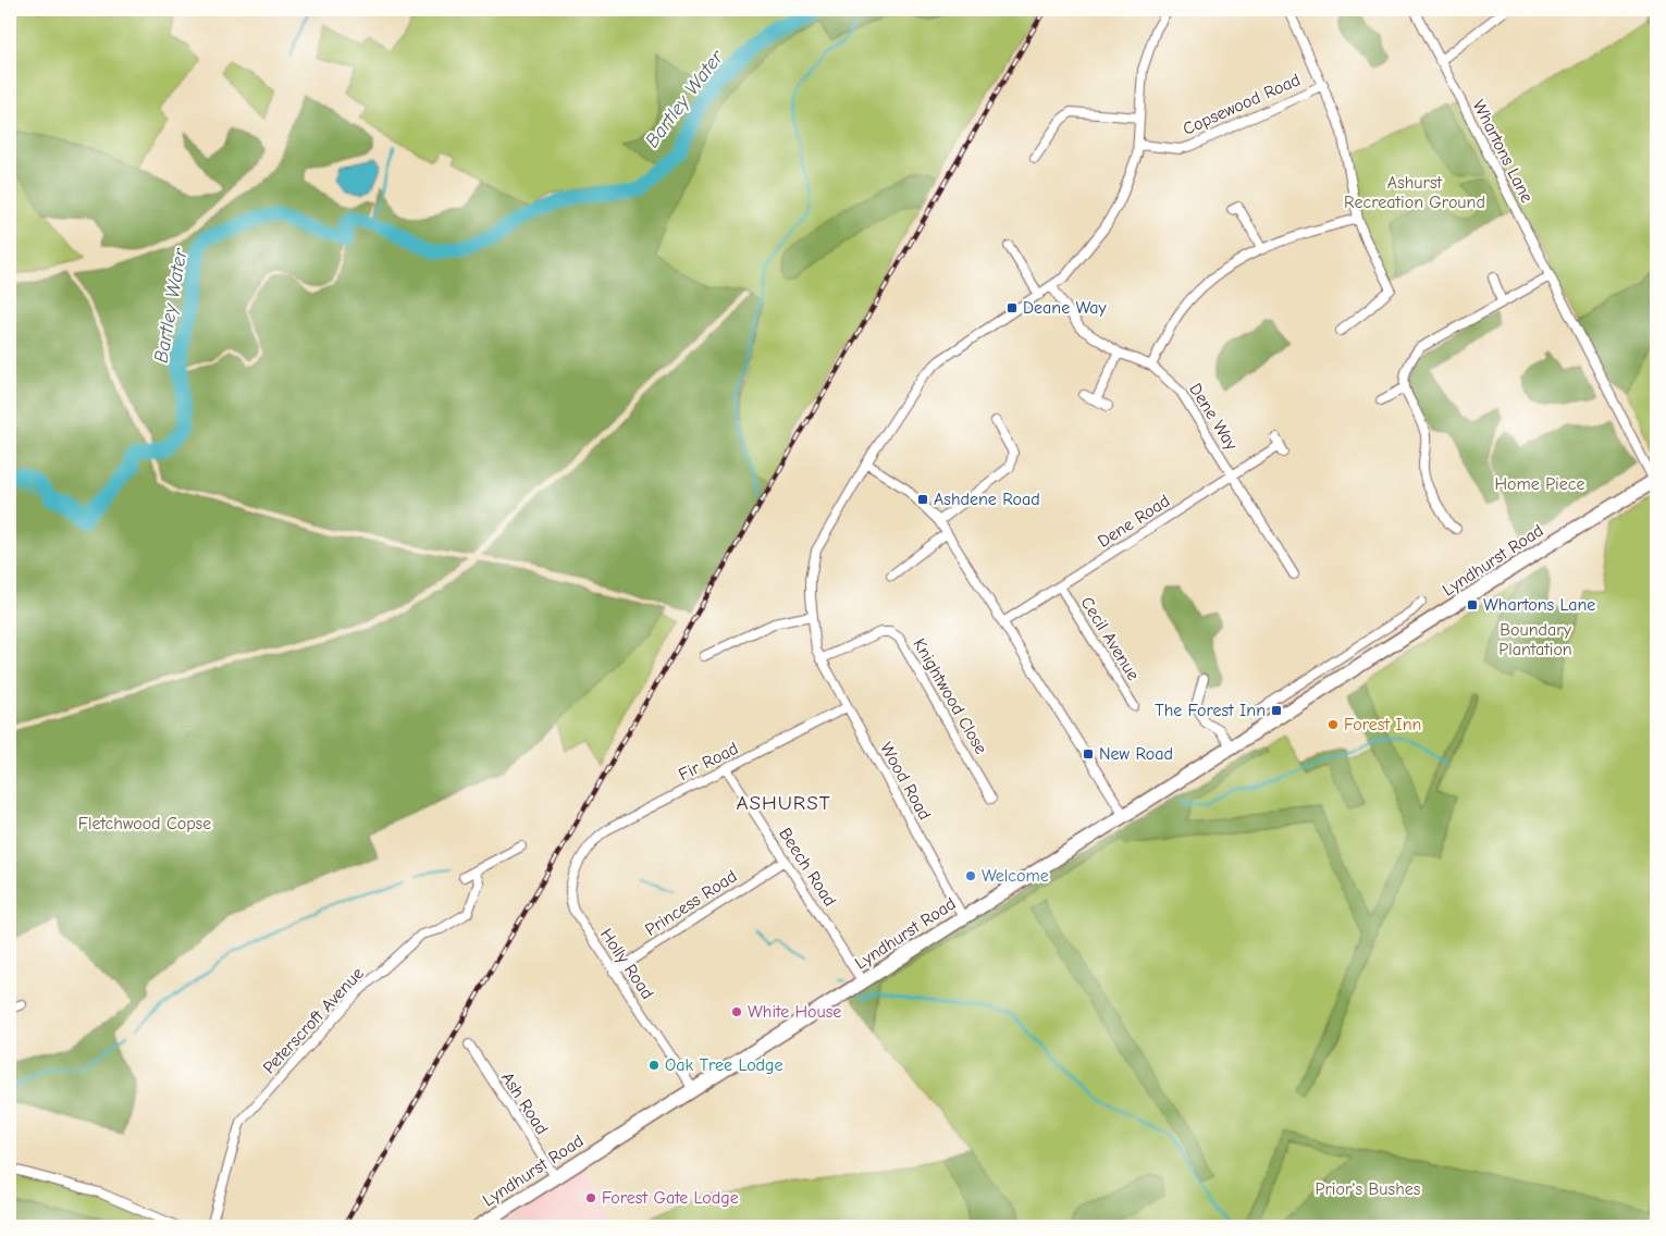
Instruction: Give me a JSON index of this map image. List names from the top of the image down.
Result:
{
  "streets": {
    "main road": ["Lyndhurst Road"],
    "street": [
      "Copsewood Road",
      "Whartons Lane",
      "Dene Way",
      "Dene Road",
      "Cecil Avenue",
      "Knightwood Close",
      "Fir Road",
      "Wood Road",
      "Beech Road",
      "Princess Road",
      "Holly Road",
      "Peterscroft Avenue",
      "Ash Road"
    ]
  },
  "crossings": [
    ["Whartons Lane", "Lyndhurst Road"],
    ["Dene Way", "Dene Road"],
    ["Dene Road", "Cecil Avenue"],
    ["Lyndhurst Road", "Wood Road"],
    ["Lyndhurst Road", "Beech Road"],
    ["Lyndhurst Road", "Holly Road"],
    ["Lyndhurst Road", "Ash Road"],
    ["Knightwood Close", "Wood Road"],
    ["Fir Road", "Wood Road"],
    ["Fir Road", "Beech Road"],
    ["Fir Road", "Holly Road"],
    ["Beech Road", "Princess Road"],
    ["Princess Road", "Holly Road"]
  ],
  "districts": ["ASHURST"],
  "water": ["Bartley Water"],
  "parks": [
    "Ashurst Recreation Ground",
    "Home Piece",
    "Boundary Plantation",
    "Fletchwood Copse",
    "Prior's Bushes"
  ],
  "places": {
    "transit": [
      "Deane Way",
      "Ashdene Road",
      "Whartons Lane",
      "The Forest Inn",
      "New Road"
    ],
    "other": [
      "Forest Inn",
      "Welcome",
      "White House",
      "Oak Tree Lodge",
      "Forest Gate Lodge"
    ]
  }
}
